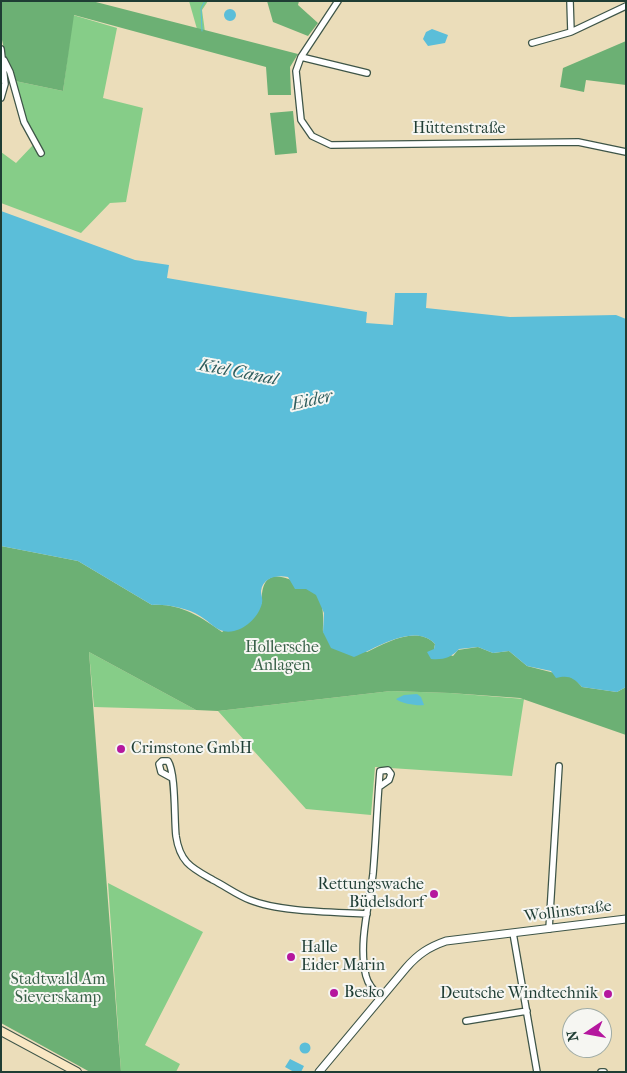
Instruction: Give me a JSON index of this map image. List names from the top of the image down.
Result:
{
  "streets": {
    "street": ["Hüttenstraße", "Wollinstraße"]
  },
  "water": ["Kiel Canal", "Eider"],
  "parks": ["Hollersche Anlagen", "Stadtwald Am Sieverskamp"],
  "places": [
    "Crimstone GmbH",
    "Rettungswache Büdelsdorf",
    "Halle Eider Marin",
    "Besko",
    "Deutsche Windtechnik"
  ],
  "north": "left"
}
